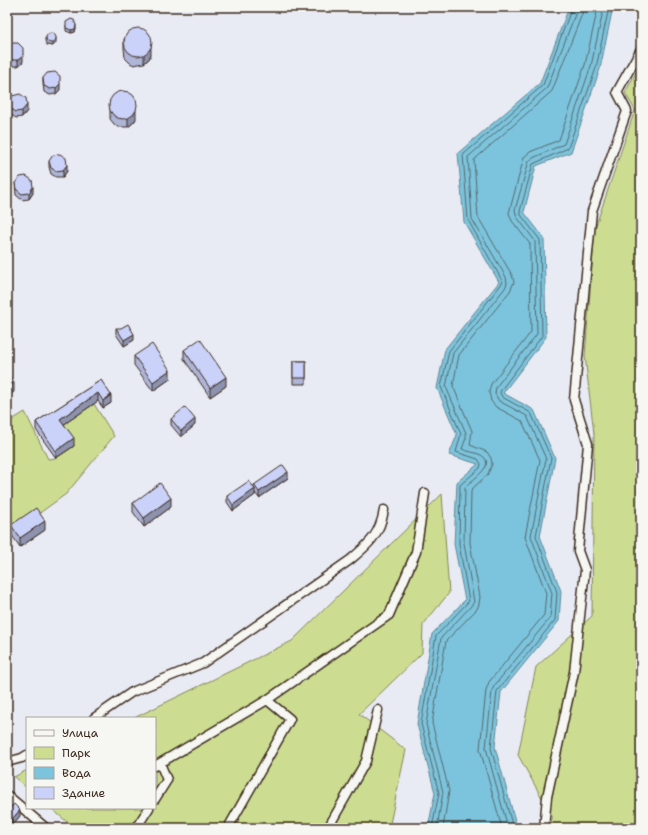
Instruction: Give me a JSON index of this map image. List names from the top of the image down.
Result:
{
  "legend": [
    "Улица",
    "Парк",
    "Вода",
    "Здание"
  ]
}
